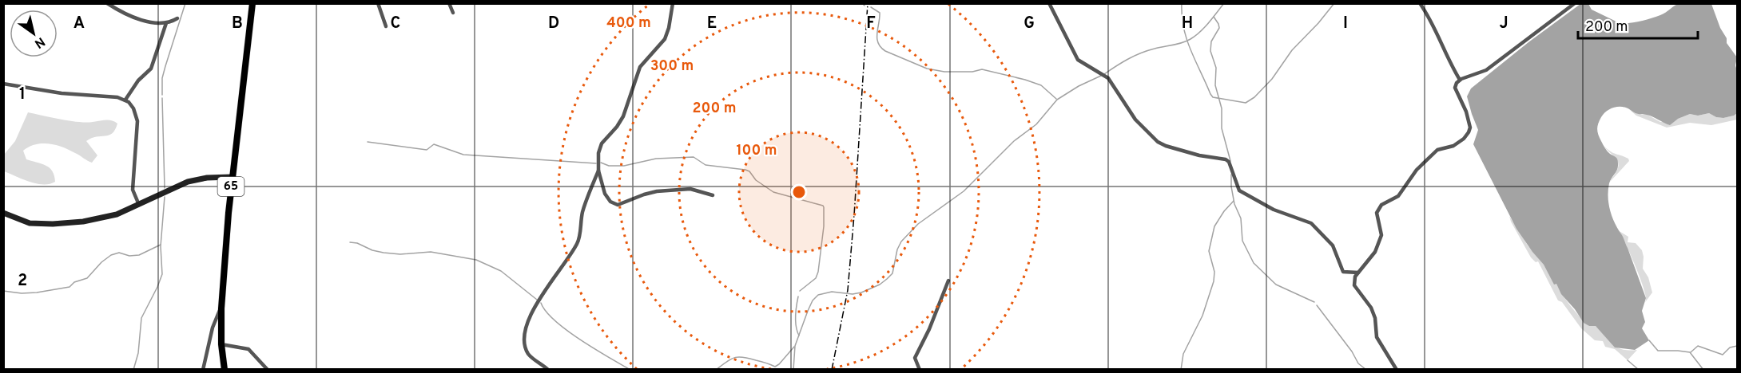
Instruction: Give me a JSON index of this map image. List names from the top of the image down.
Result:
{
  "streets": {
    "main road": ["65"]
  },
  "scale_bar": "200 m",
  "north": "bottom right",
  "grid": {
    "columns": [
      "A",
      "B",
      "C",
      "D",
      "E",
      "F",
      "G",
      "H",
      "I",
      "J"
    ],
    "rows": ["1", "2"]
  },
  "rings": [
    "400 m",
    "300 m",
    "200 m",
    "100 m"
  ]
}
